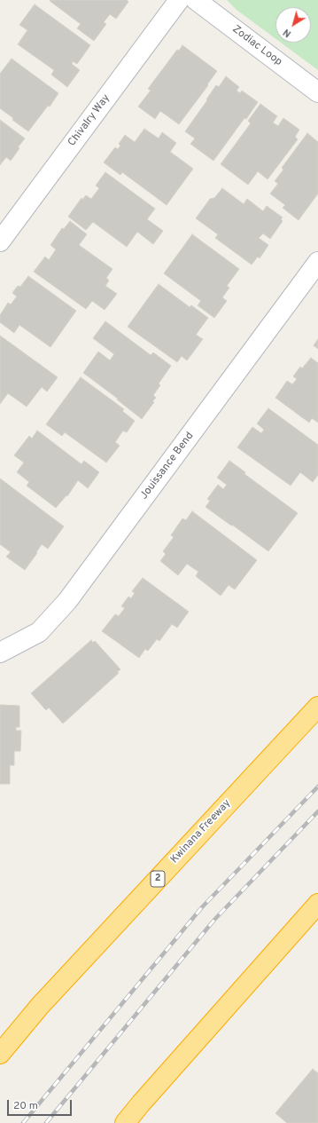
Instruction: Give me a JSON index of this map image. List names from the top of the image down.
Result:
{
  "streets": {
    "highway": ["Kwinana Freeway", "2"],
    "street": ["Zodiac Loop", "Chivalry Way", "Jouissance Bend"]
  },
  "scale_bar": "20 m",
  "north": "bottom left"
}
